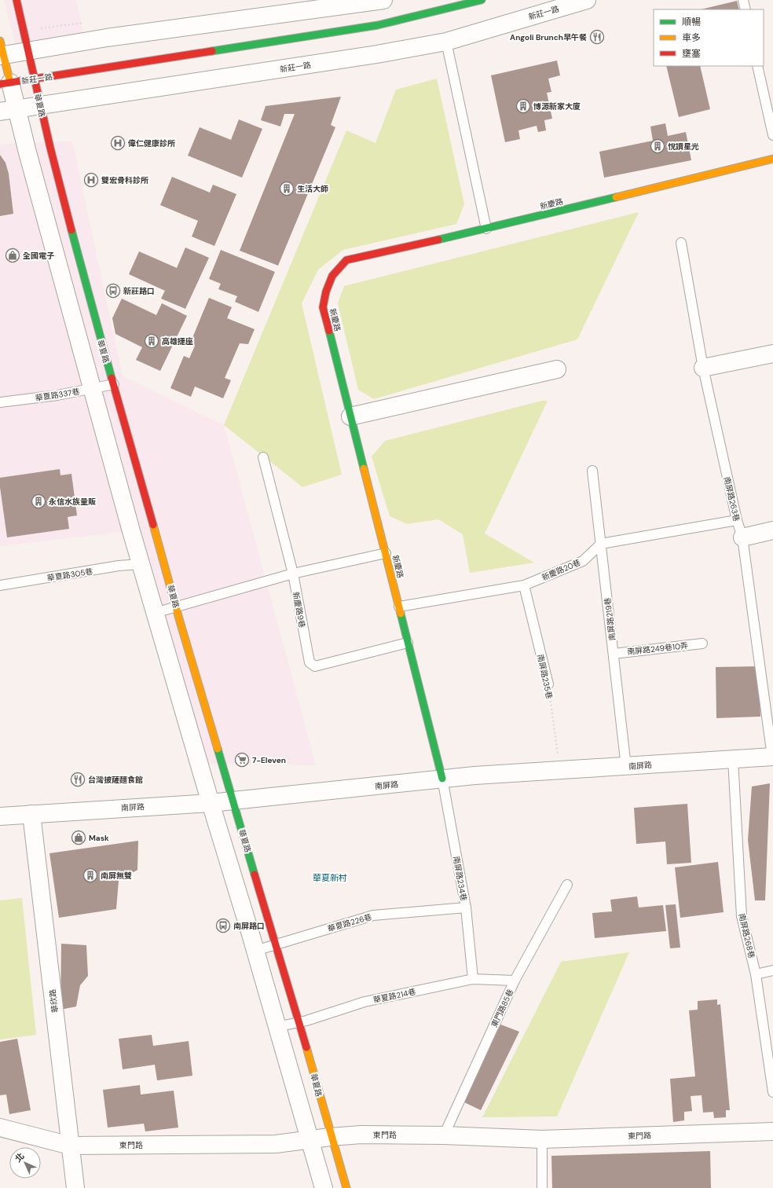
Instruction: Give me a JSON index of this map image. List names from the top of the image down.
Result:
{
  "streets": {
    "street": [
      "新莊一路",
      "華夏路",
      "新慶路",
      "南屏路",
      "華欣路",
      "東門路"
    ],
    "lane": [
      "華夏路337巷",
      "南屏路263巷",
      "新慶路20巷",
      "華夏路305巷",
      "新慶路9巷",
      "南屏路219巷",
      "南屏路249巷10弄",
      "南屏路235巷",
      "南屏路234巷",
      "華夏路226巷",
      "南屏路268巷",
      "華夏路214巷",
      "東門路85巷"
    ]
  },
  "crossings": [
    ["新莊一路", "華夏路"],
    ["華夏路", "華夏路337巷"],
    ["華夏路", "南屏路"],
    ["華夏路", "華夏路226巷"],
    ["華夏路", "華夏路214巷"],
    ["華夏路", "東門路"],
    ["新慶路", "新慶路20巷"],
    ["新慶路", "新慶路9巷"],
    ["新慶路", "南屏路"],
    ["新慶路", "南屏路234巷"],
    ["南屏路263巷", "南屏路"],
    ["新慶路20巷", "南屏路219巷"],
    ["新慶路20巷", "南屏路235巷"],
    ["南屏路219巷", "南屏路249巷10弄"],
    ["南屏路219巷", "南屏路"],
    ["南屏路235巷", "南屏路"],
    ["南屏路", "南屏路234巷"],
    ["南屏路", "南屏路268巷"],
    ["南屏路", "華欣路"],
    ["南屏路234巷", "華夏路226巷"],
    ["南屏路234巷", "華夏路214巷"],
    ["華夏路214巷", "東門路85巷"],
    ["華欣路", "東門路"],
    ["東門路85巷", "東門路"]
  ],
  "districts": ["華夏新村"],
  "places": {
    "restaurant": ["Angoli Brunch早午餐", "台灣披薩麵食館"],
    "building": [
      "博源新家大廈",
      "悅讀星光",
      "生活大師",
      "高雄捷座",
      "永信水族量販",
      "南屏無雙"
    ],
    "hospital": ["偉仁健康診所", "雙宏骨科診所"],
    "shop": ["全國電子", "Mask"],
    "bus stop": ["新莊路口", "南屏路口"],
    "supermarket": ["7-Eleven"]
  },
  "legend": ["順暢", "車多", "壅塞"],
  "north": "top left"
}
